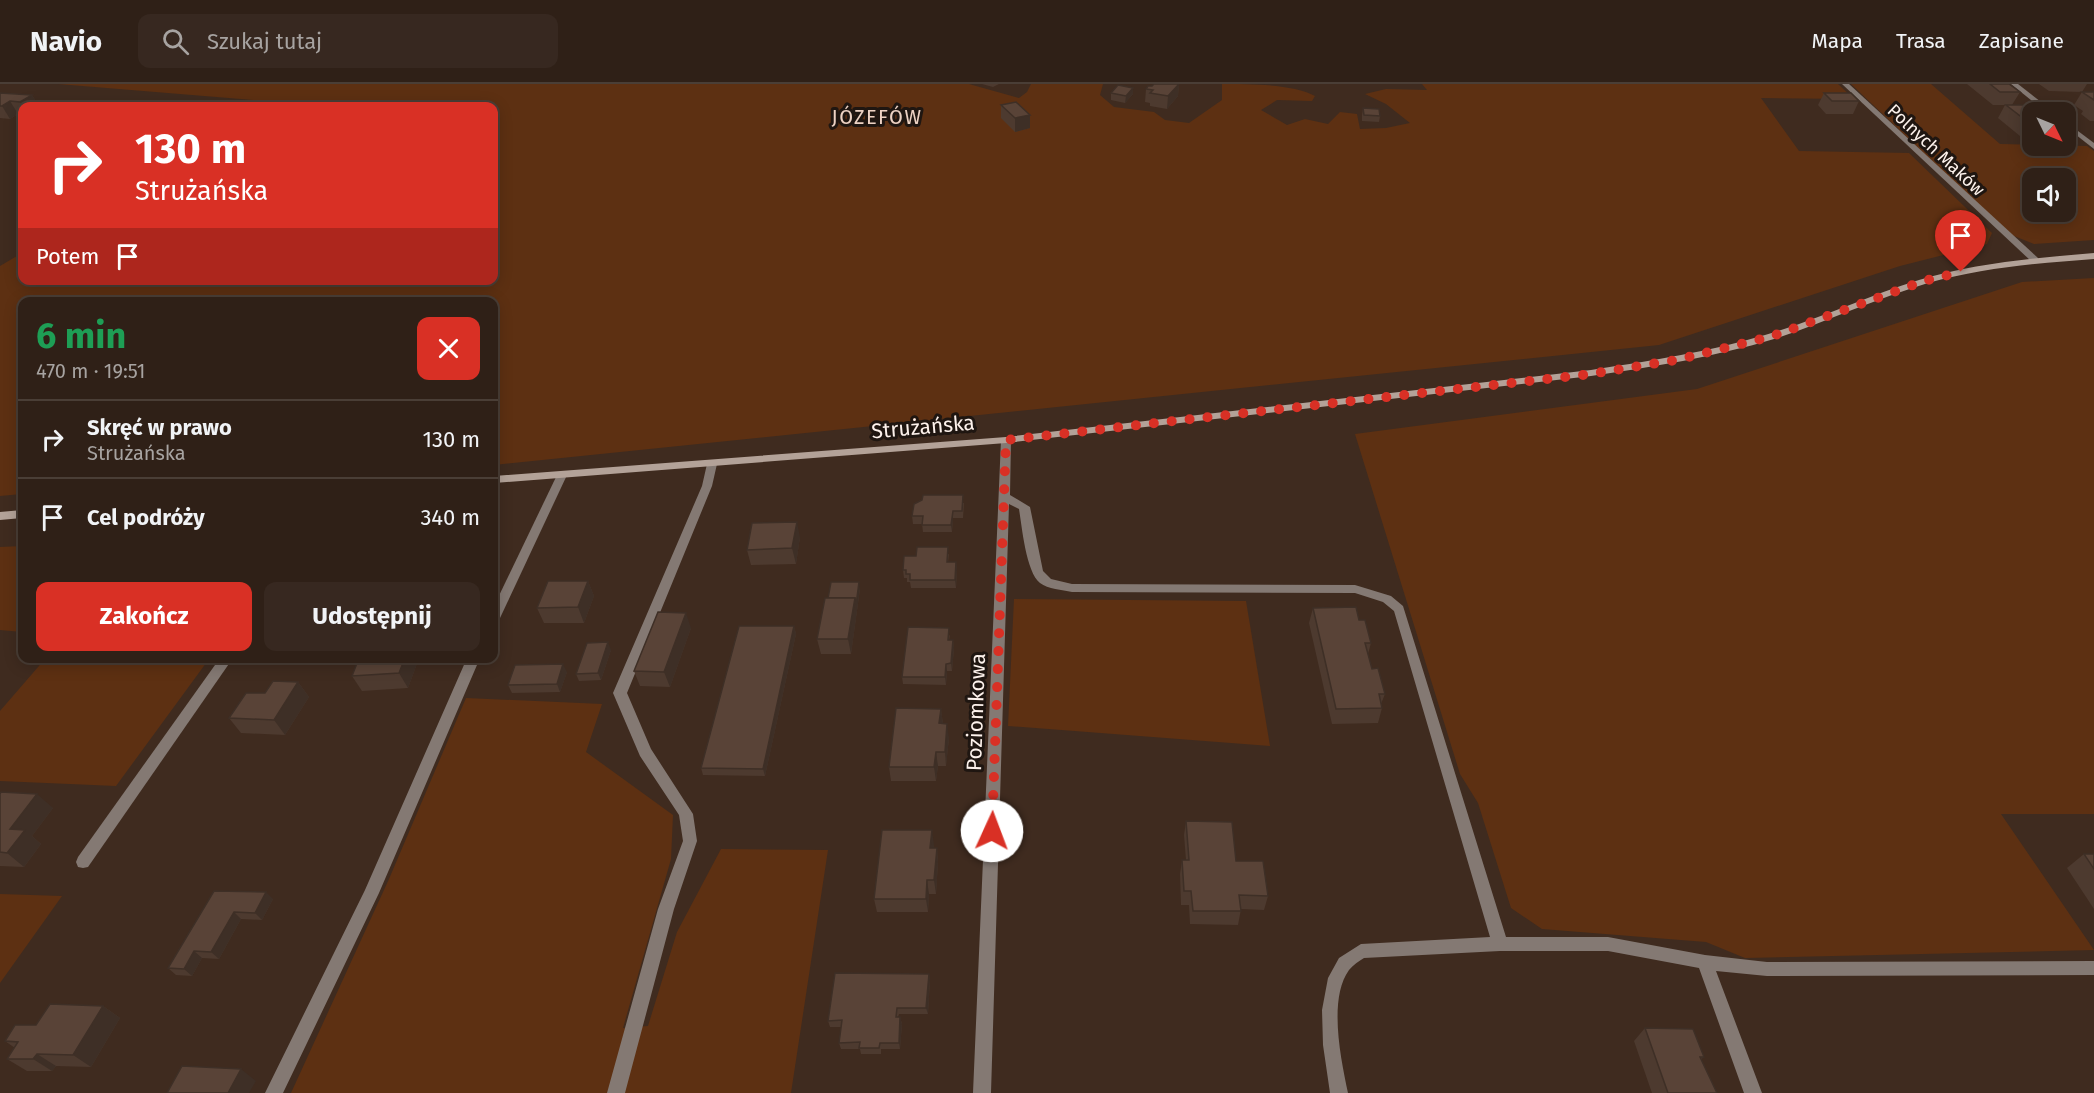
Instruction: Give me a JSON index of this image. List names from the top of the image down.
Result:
{
  "streets": {
    "main road": ["Strużańska"],
    "street": ["Polnych Maków", "Poziomkowa"]
  },
  "crossings": [
    ["Polnych Maków", "Strużańska"],
    ["Strużańska", "Poziomkowa"]
  ],
  "districts": ["JÓZEFÓW"],
  "north": "bottom right",
  "page": {
    "header": "Navio",
    "search": "Szukaj tutaj",
    "nav": ["Mapa", "Trasa", "Zapisane"],
    "turn": ["130 m", "Strużańska"],
    "then": "Potem",
    "heading": ["6 min", "470 m · 19:51"],
    "list": [
      {
        "name": "Skręć w prawo",
        "note": "Strużańska",
        "value": "130 m"
      },
      {
        "name": "Cel podróży",
        "value": "340 m"
      }
    ],
    "buttons": ["Zakończ", "Udostępnij"]
  }
}
